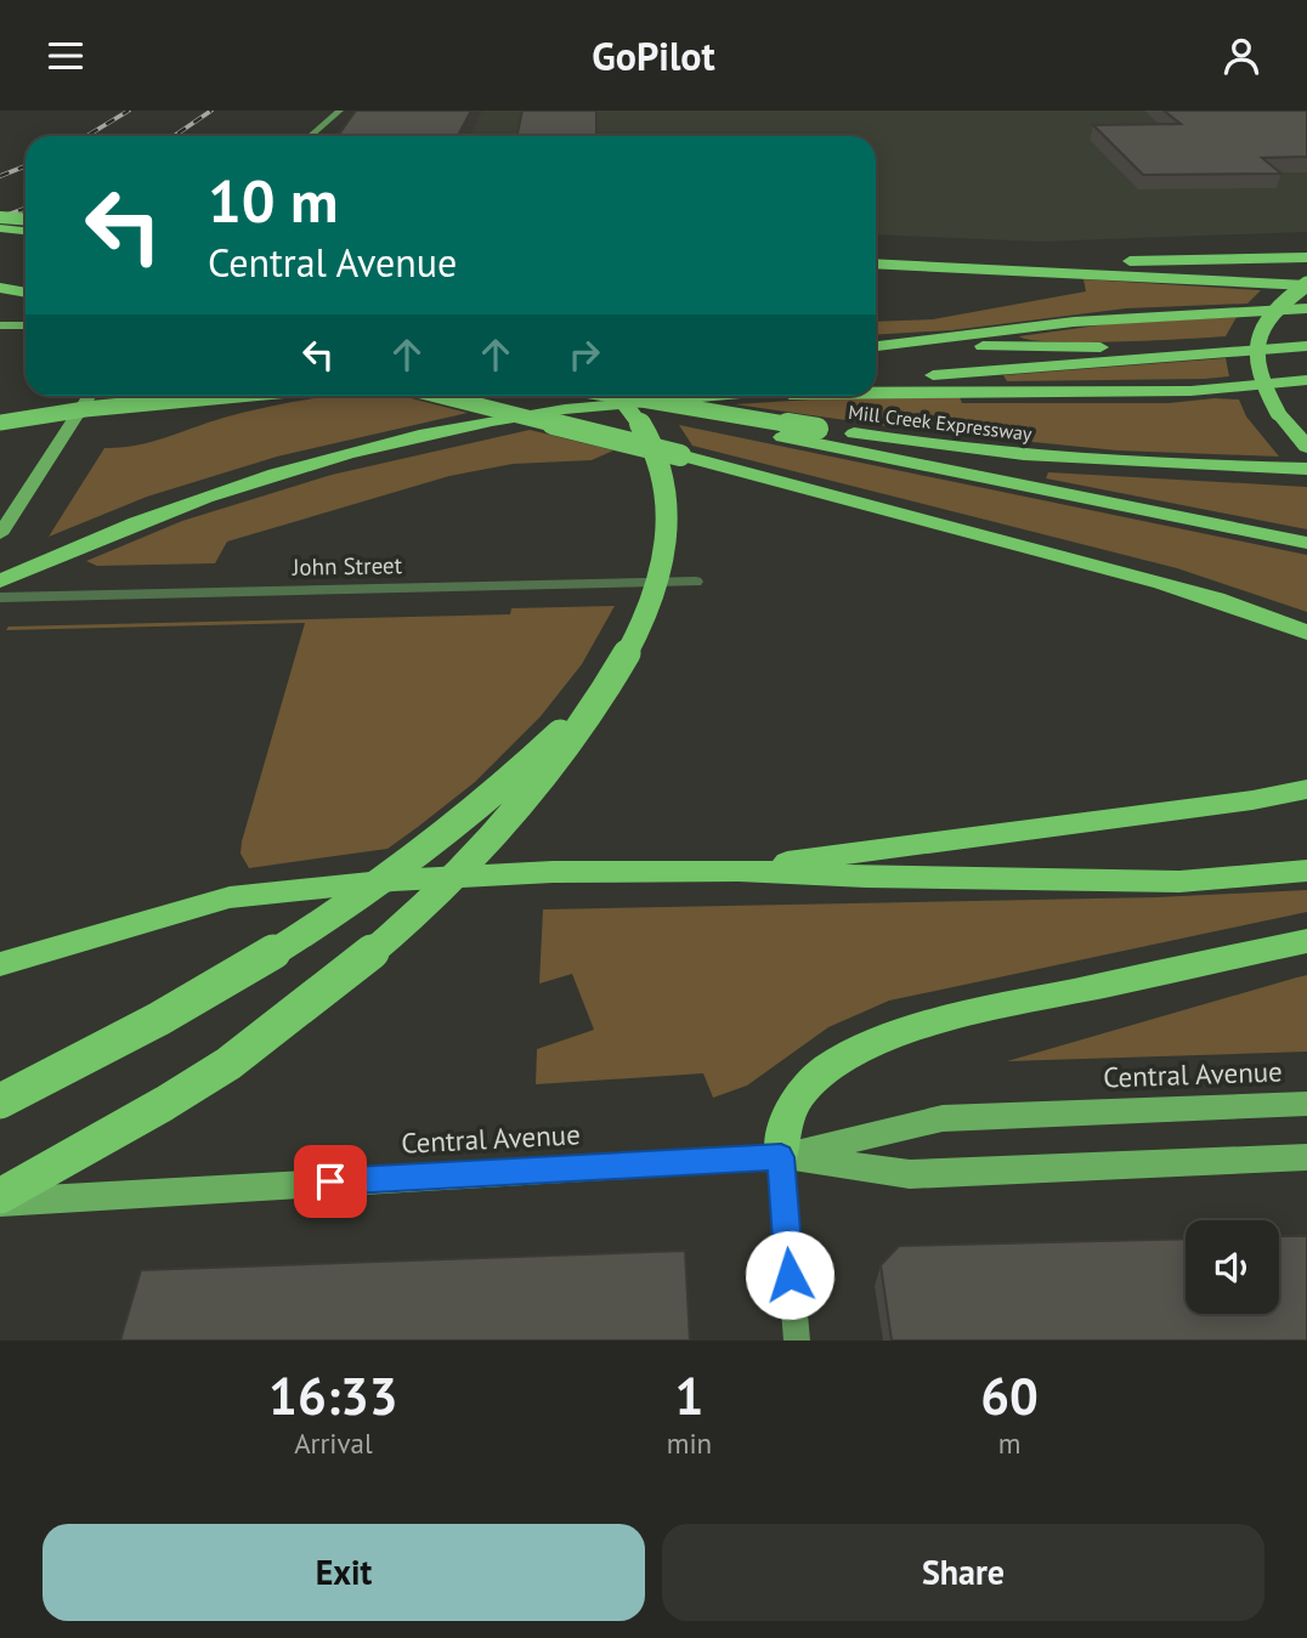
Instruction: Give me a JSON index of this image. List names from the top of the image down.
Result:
{
  "streets": {
    "highway": ["Mill Creek Expressway"],
    "main road": ["Central Avenue"],
    "street": ["John Street"]
  },
  "page": {
    "header": "GoPilot",
    "turn": ["10 m", "Central Avenue"],
    "eta": [
      "16:33",
      "Arrival",
      "1",
      "min",
      "60",
      "m"
    ],
    "buttons": ["Exit", "Share"]
  }
}
